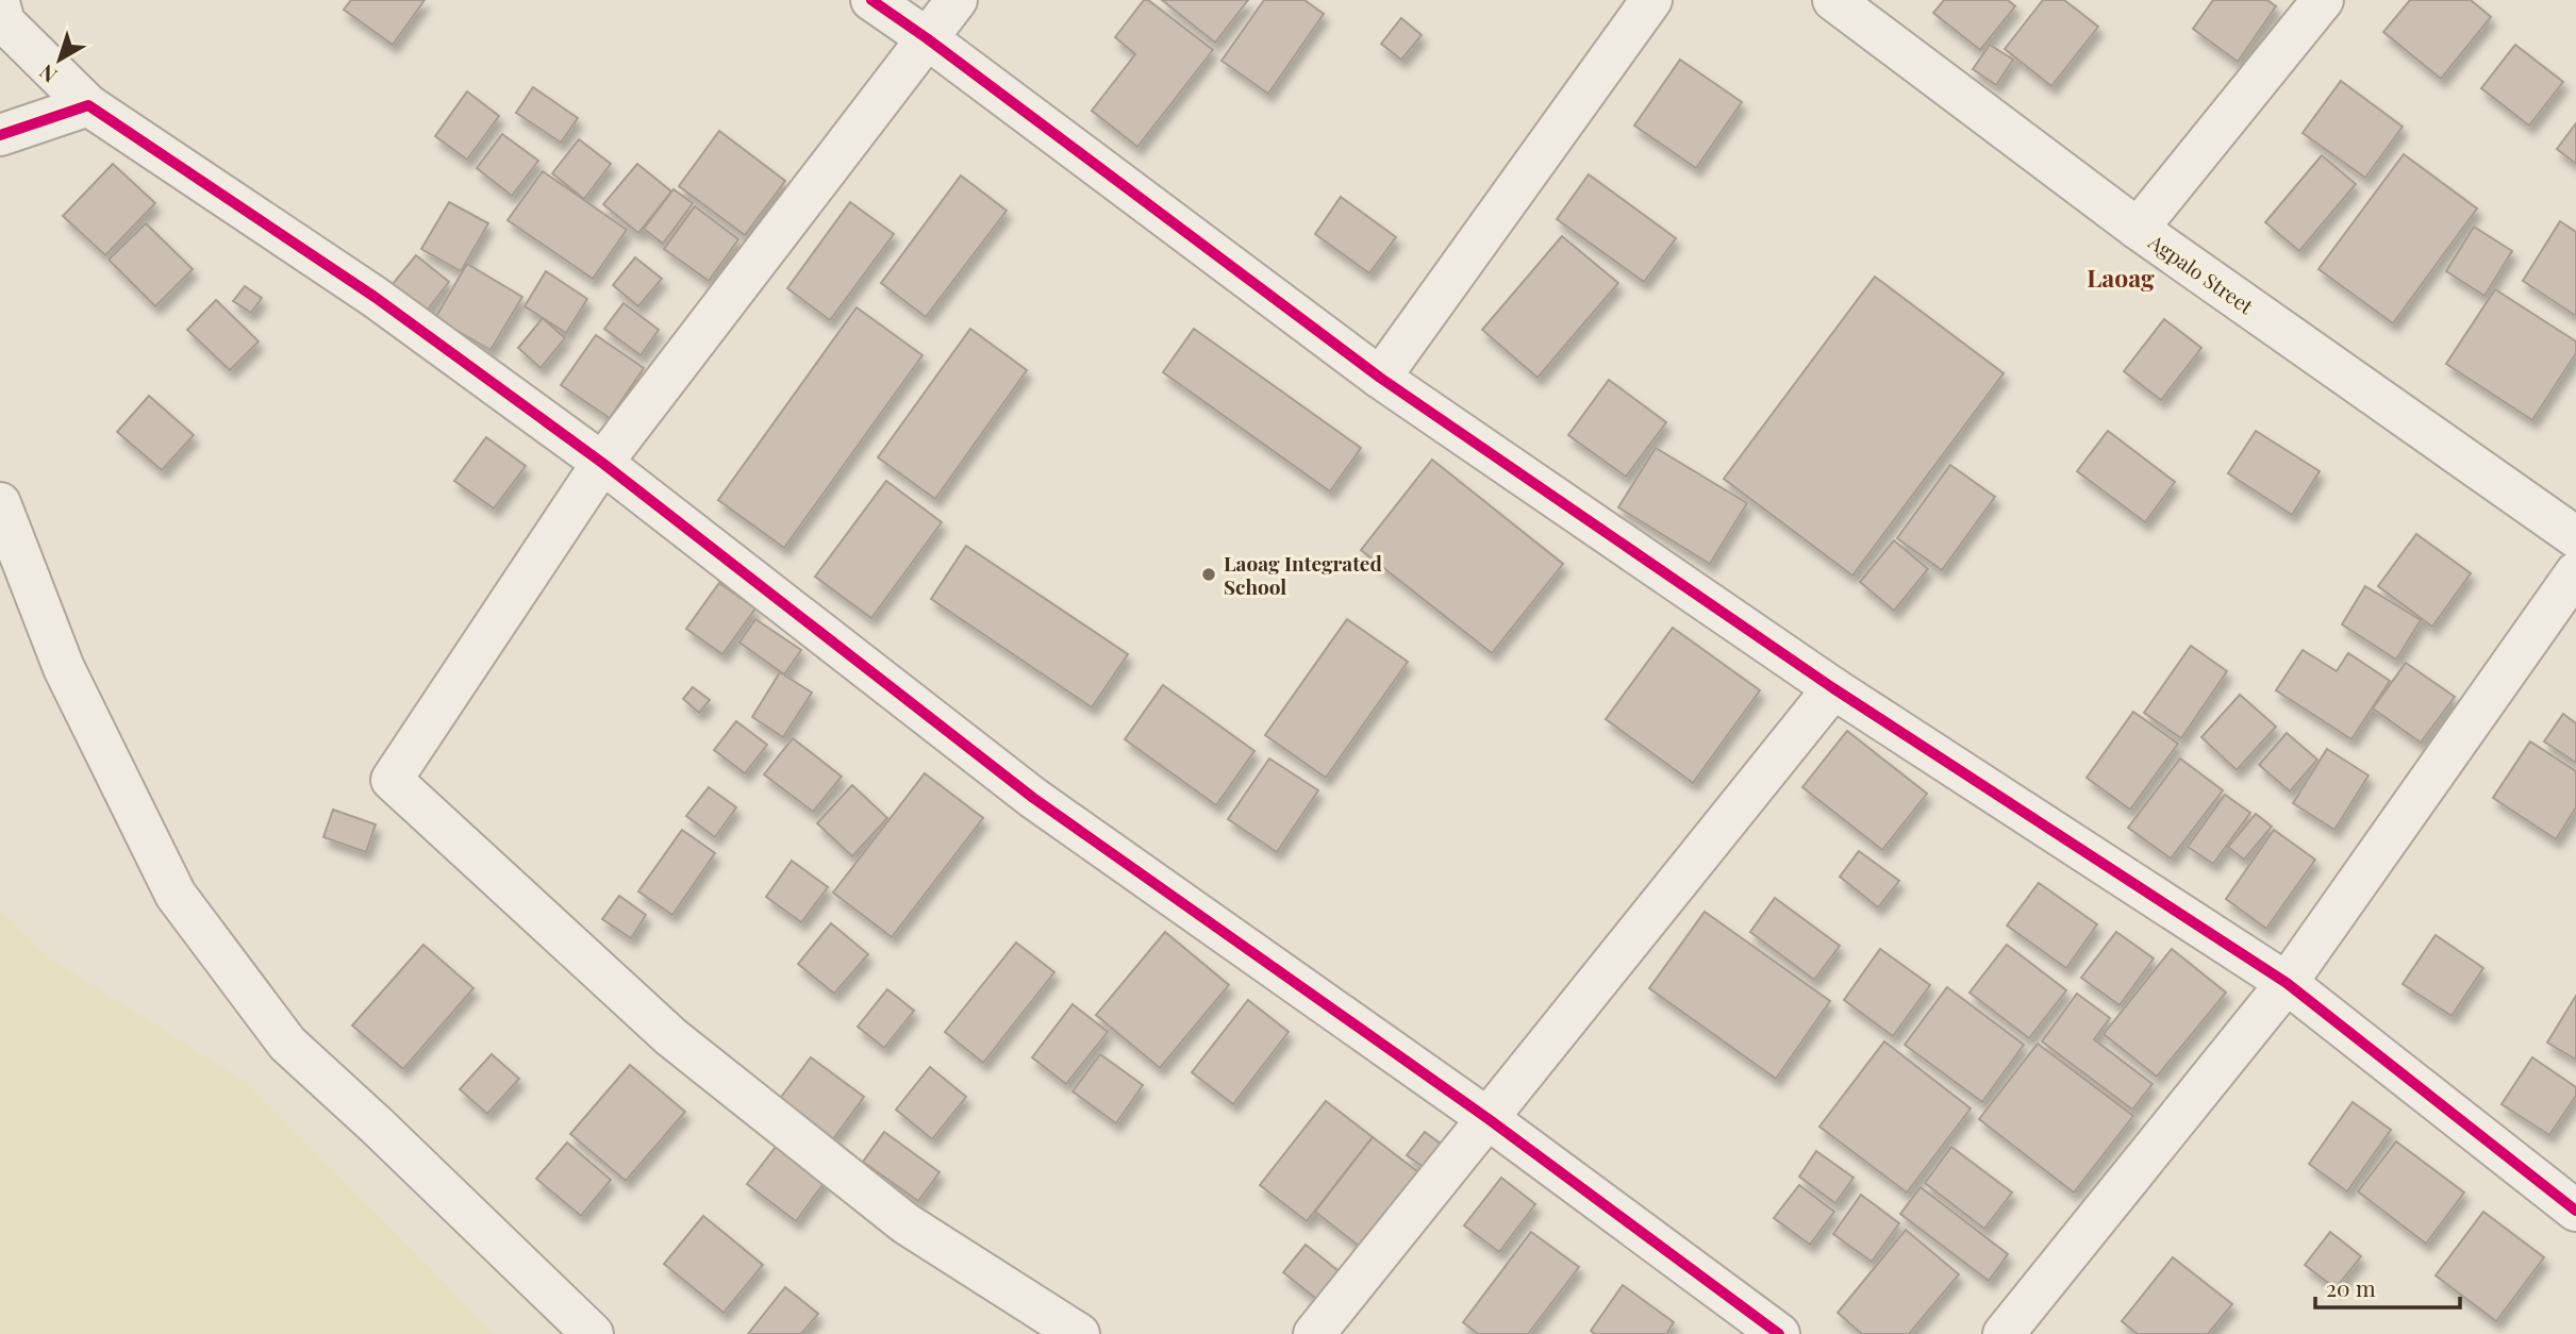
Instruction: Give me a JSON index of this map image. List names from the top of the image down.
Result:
{
  "streets": {
    "street": ["Agpalo Street"]
  },
  "districts": ["Laoag"],
  "places": ["Laoag Integrated School"],
  "scale_bar": "20 m",
  "north": "bottom left"
}
